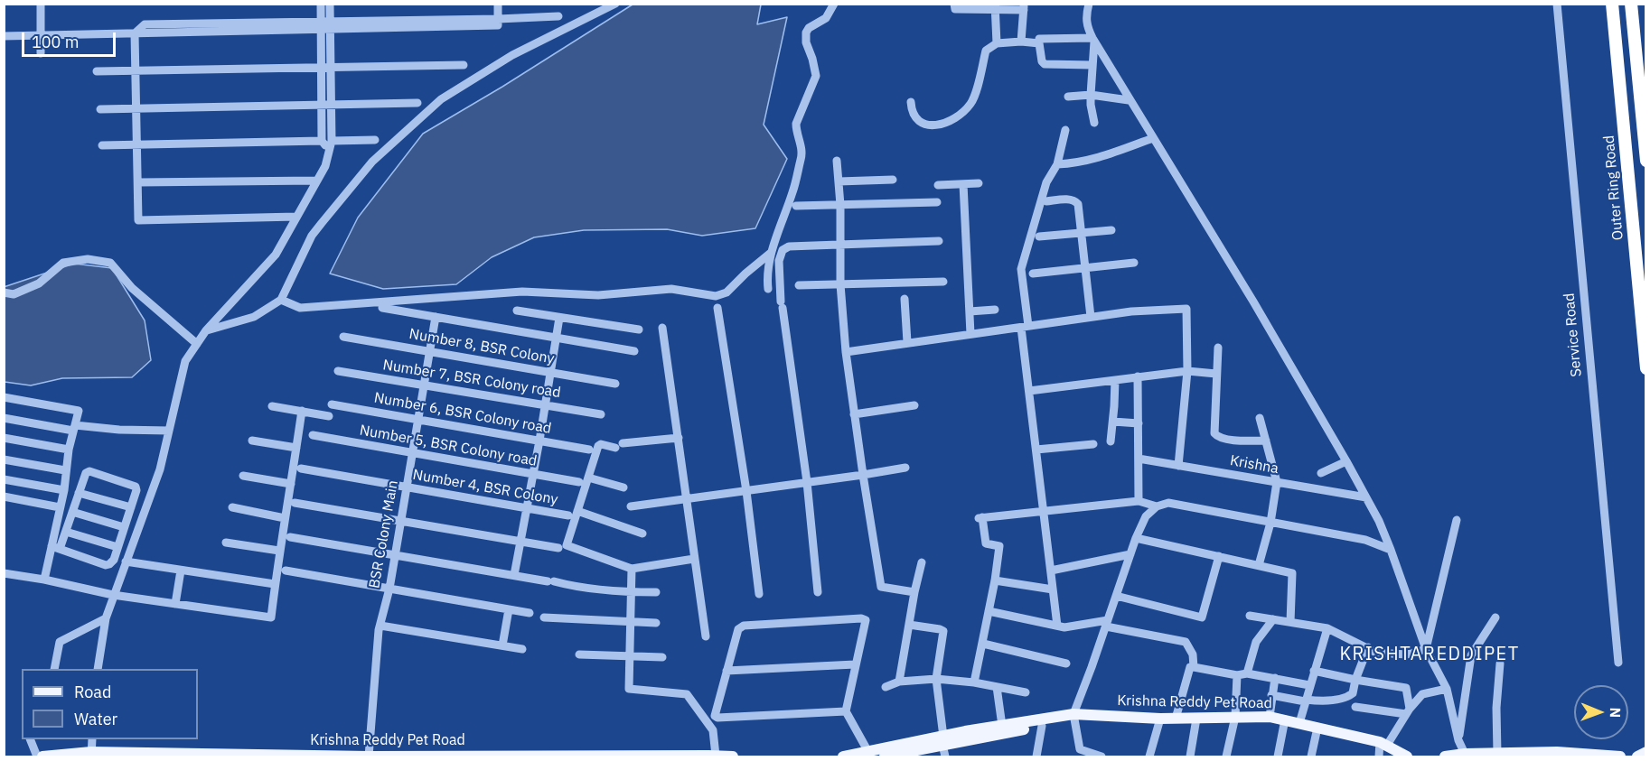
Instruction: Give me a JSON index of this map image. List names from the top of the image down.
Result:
{
  "streets": {
    "highway": ["Outer Ring Road"],
    "main road": ["Krishna Reddy Pet Road"],
    "street": [
      "Service Road",
      "Number 8, BSR Colony",
      "Number 7, BSR Colony road",
      "Number 6, BSR Colony road",
      "Number 5, BSR Colony road",
      "Krishna",
      "Number 4, BSR Colony",
      "BSR Colony Main"
    ]
  },
  "crossings": [
    ["Number 8, BSR Colony", "BSR Colony Main"],
    ["Number 7, BSR Colony road", "BSR Colony Main"],
    ["Number 6, BSR Colony road", "BSR Colony Main"],
    ["Number 5, BSR Colony road", "BSR Colony Main"],
    ["Number 4, BSR Colony", "BSR Colony Main"],
    ["BSR Colony Main", "Krishna Reddy Pet Road"]
  ],
  "districts": ["KRISHTAREDDIPET"],
  "legend": ["Road", "Water"],
  "scale_bar": "100 m",
  "north": "right"
}
